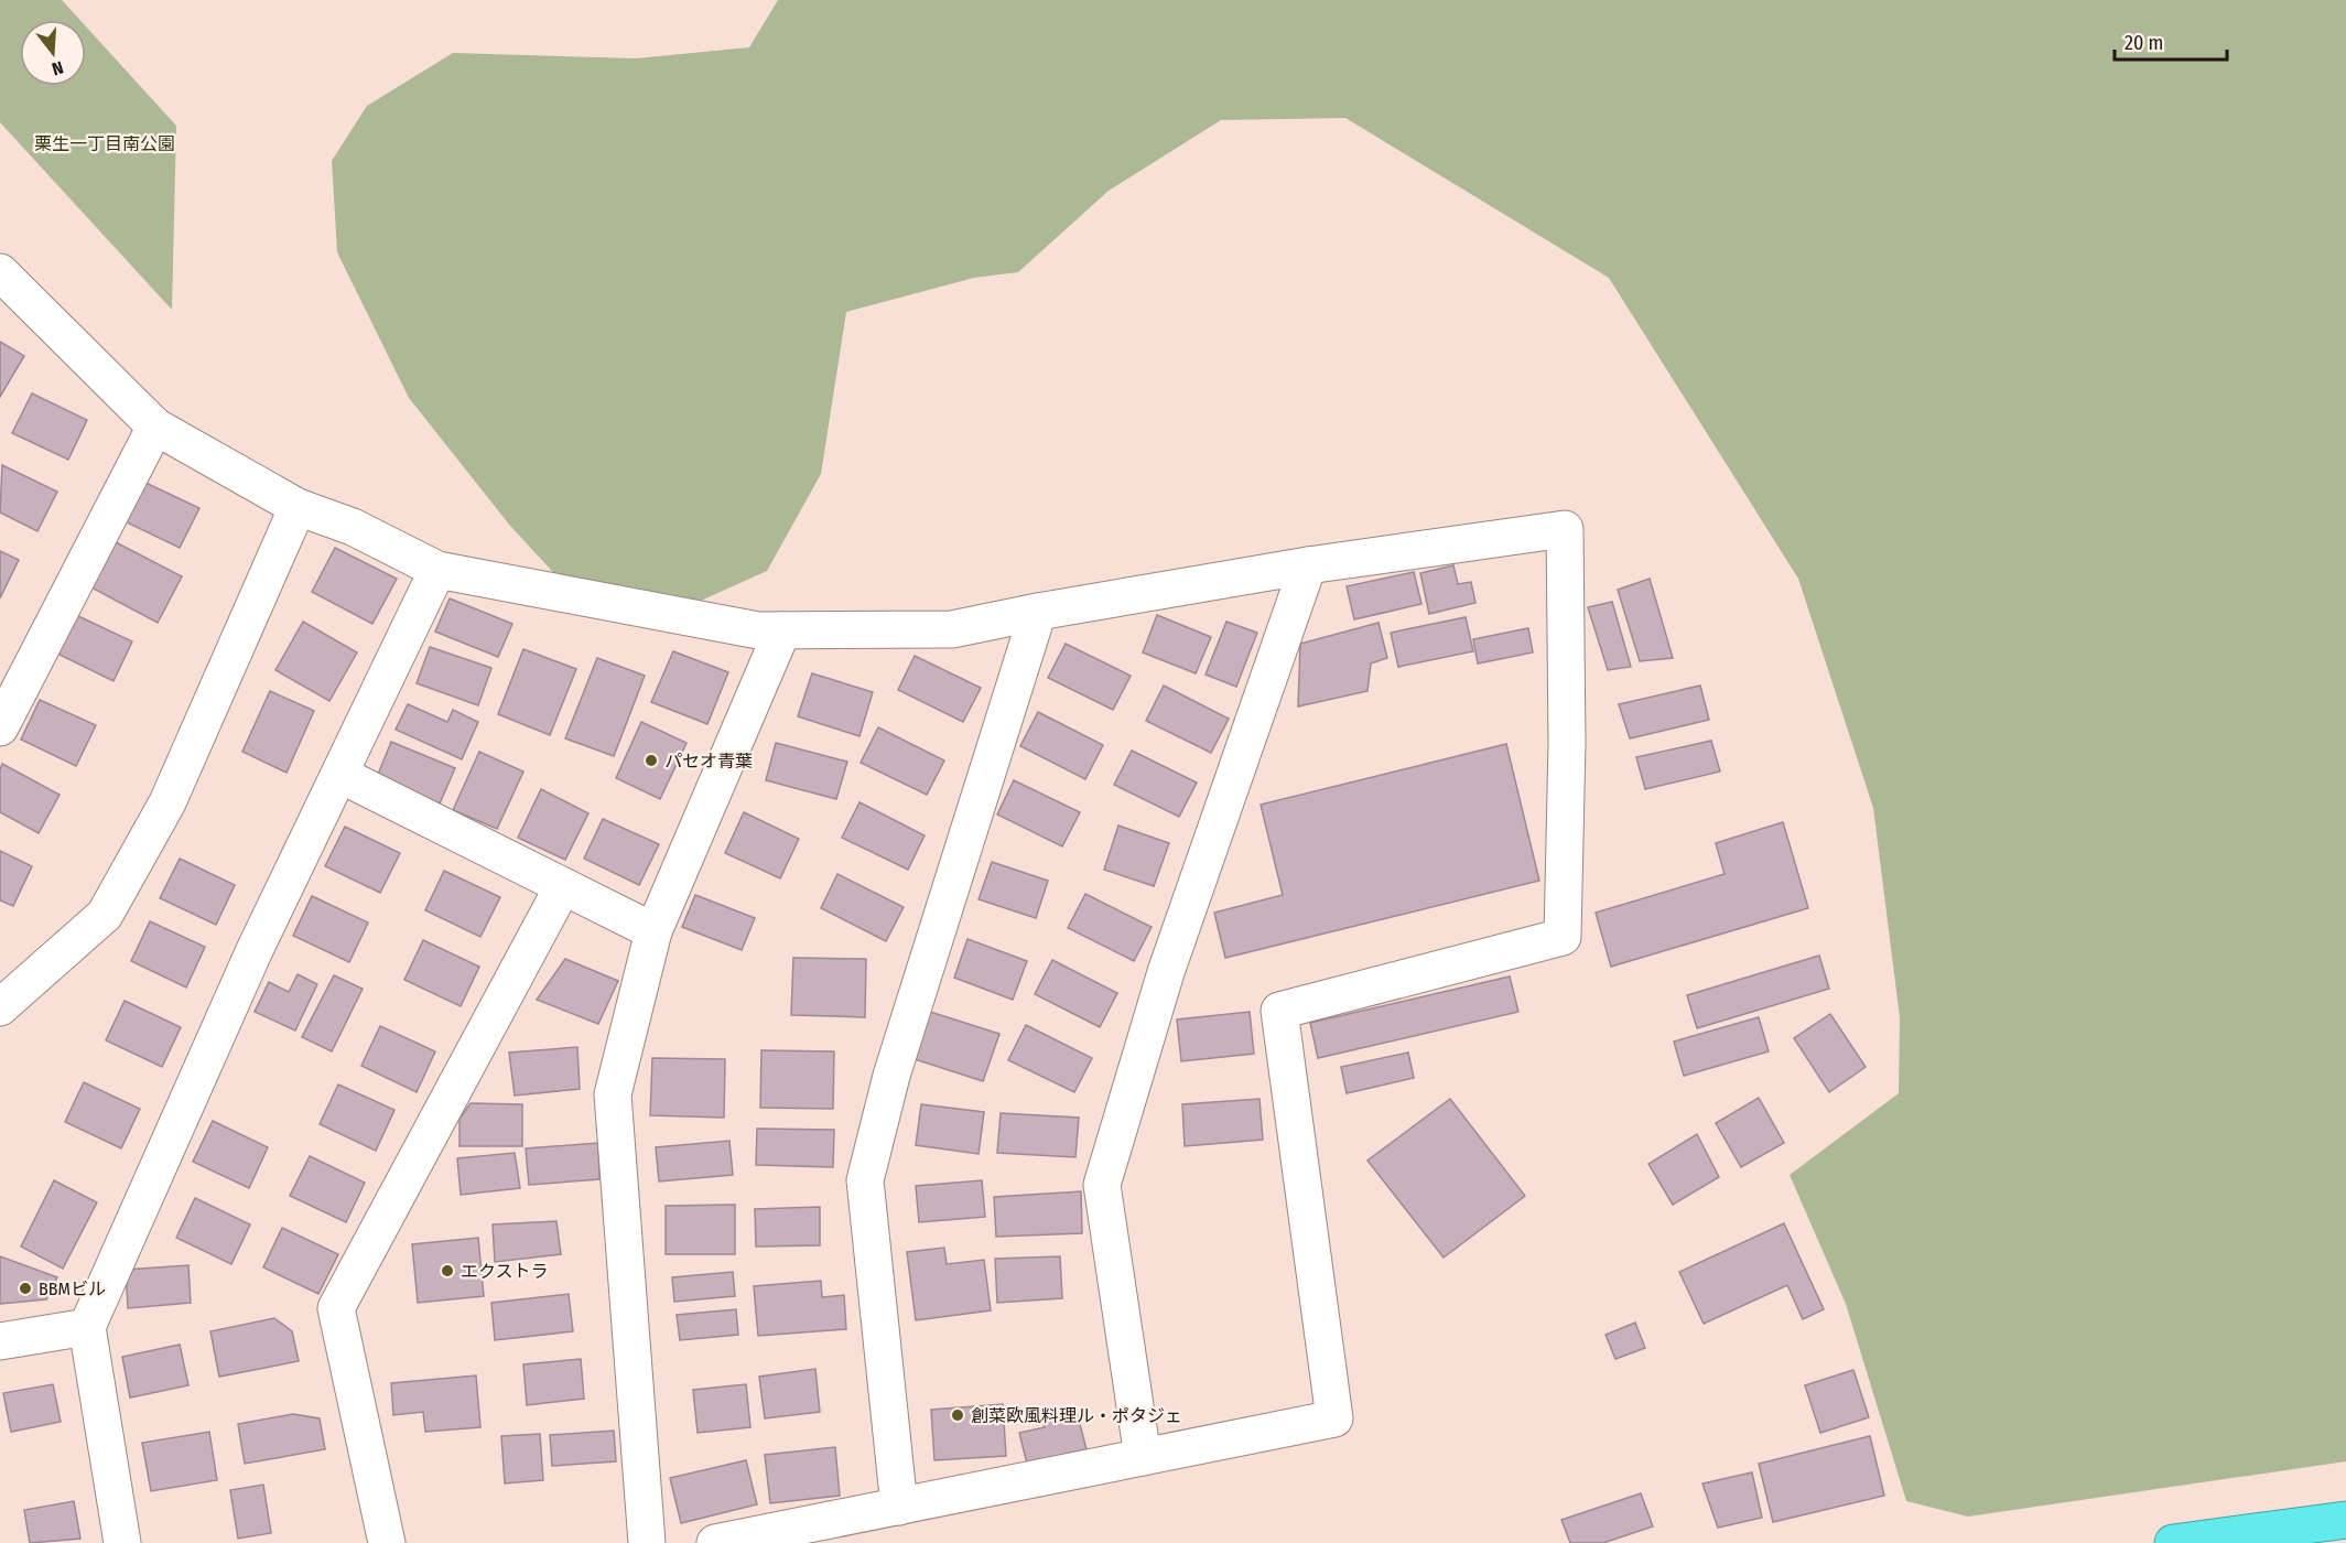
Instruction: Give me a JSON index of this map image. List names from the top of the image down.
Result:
{
  "parks": ["栗生一丁目南公園"],
  "places": [
    "パセオ青葉",
    "エクストラ",
    "BBMビル",
    "創菜欧風料理ル・ポタジェ"
  ],
  "scale_bar": "20 m",
  "north": "bottom"
}
